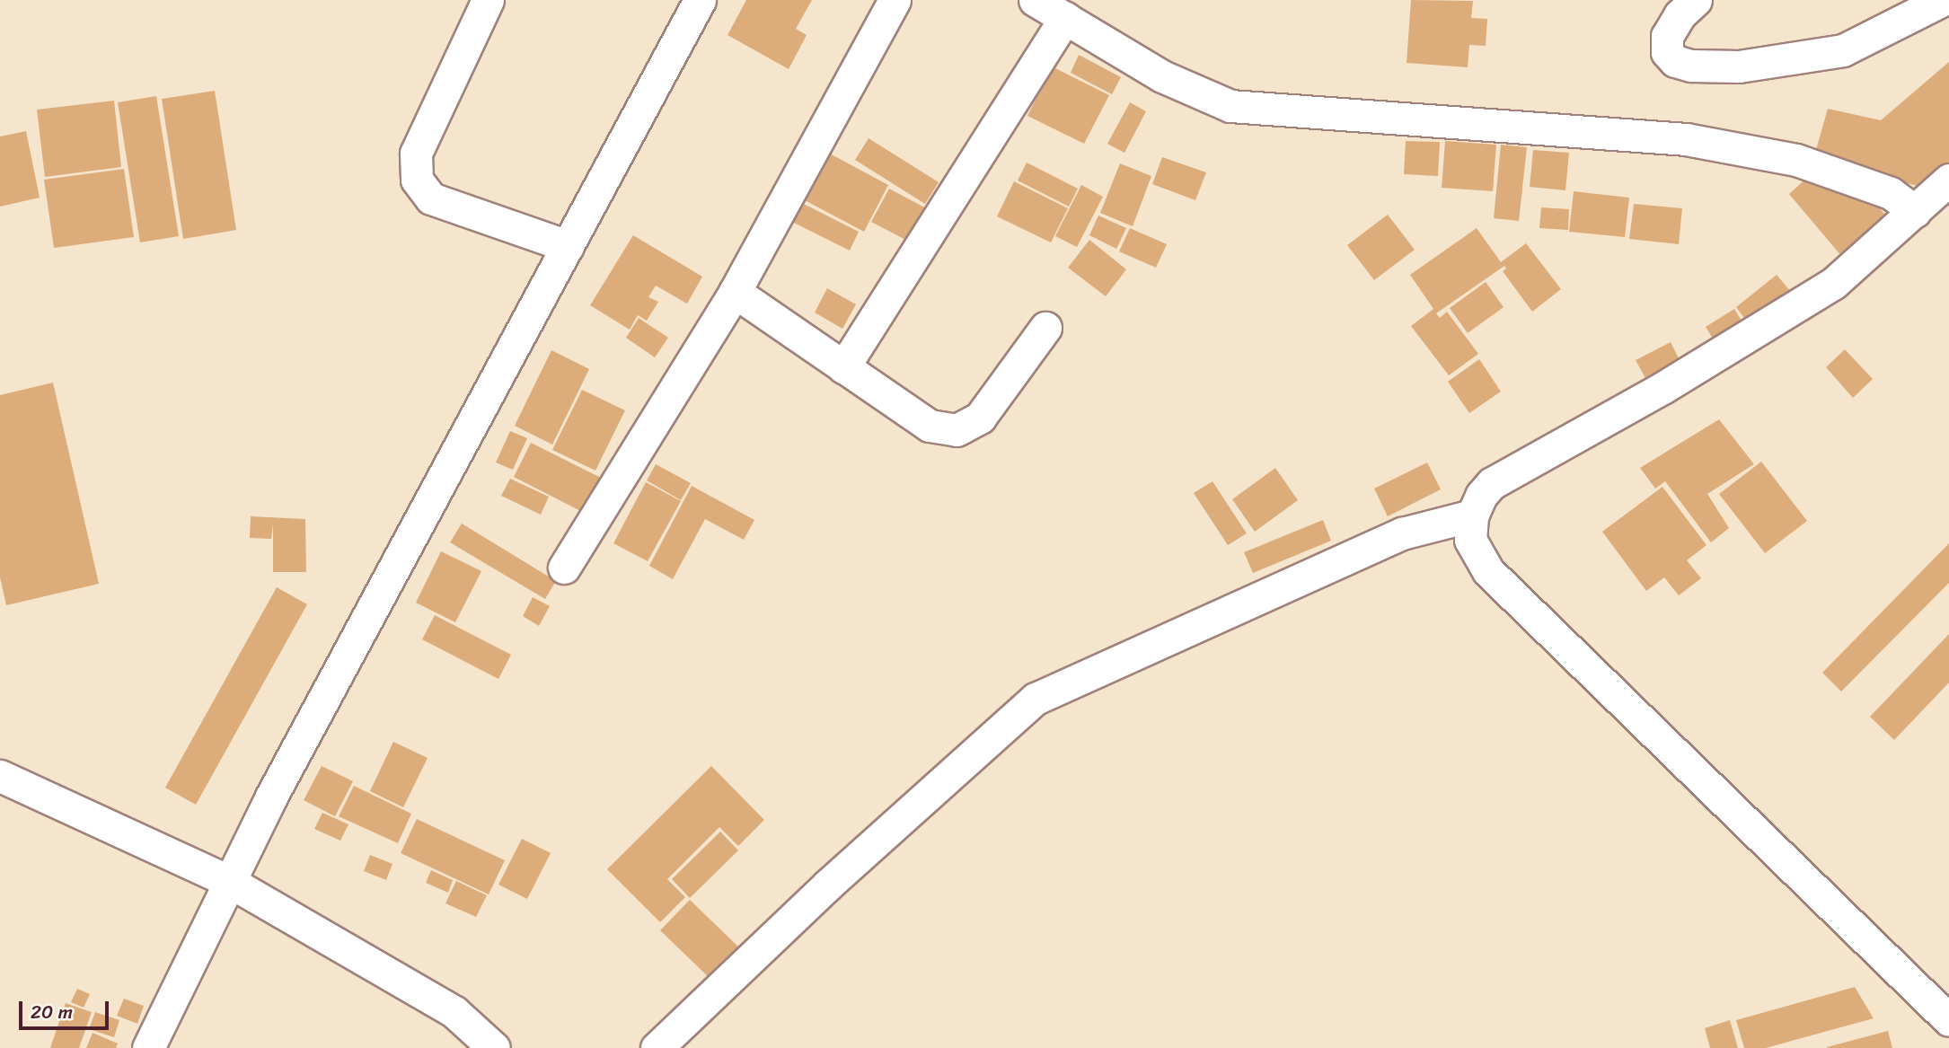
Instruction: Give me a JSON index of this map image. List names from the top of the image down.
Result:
{
  "scale_bar": "20 m"
}
